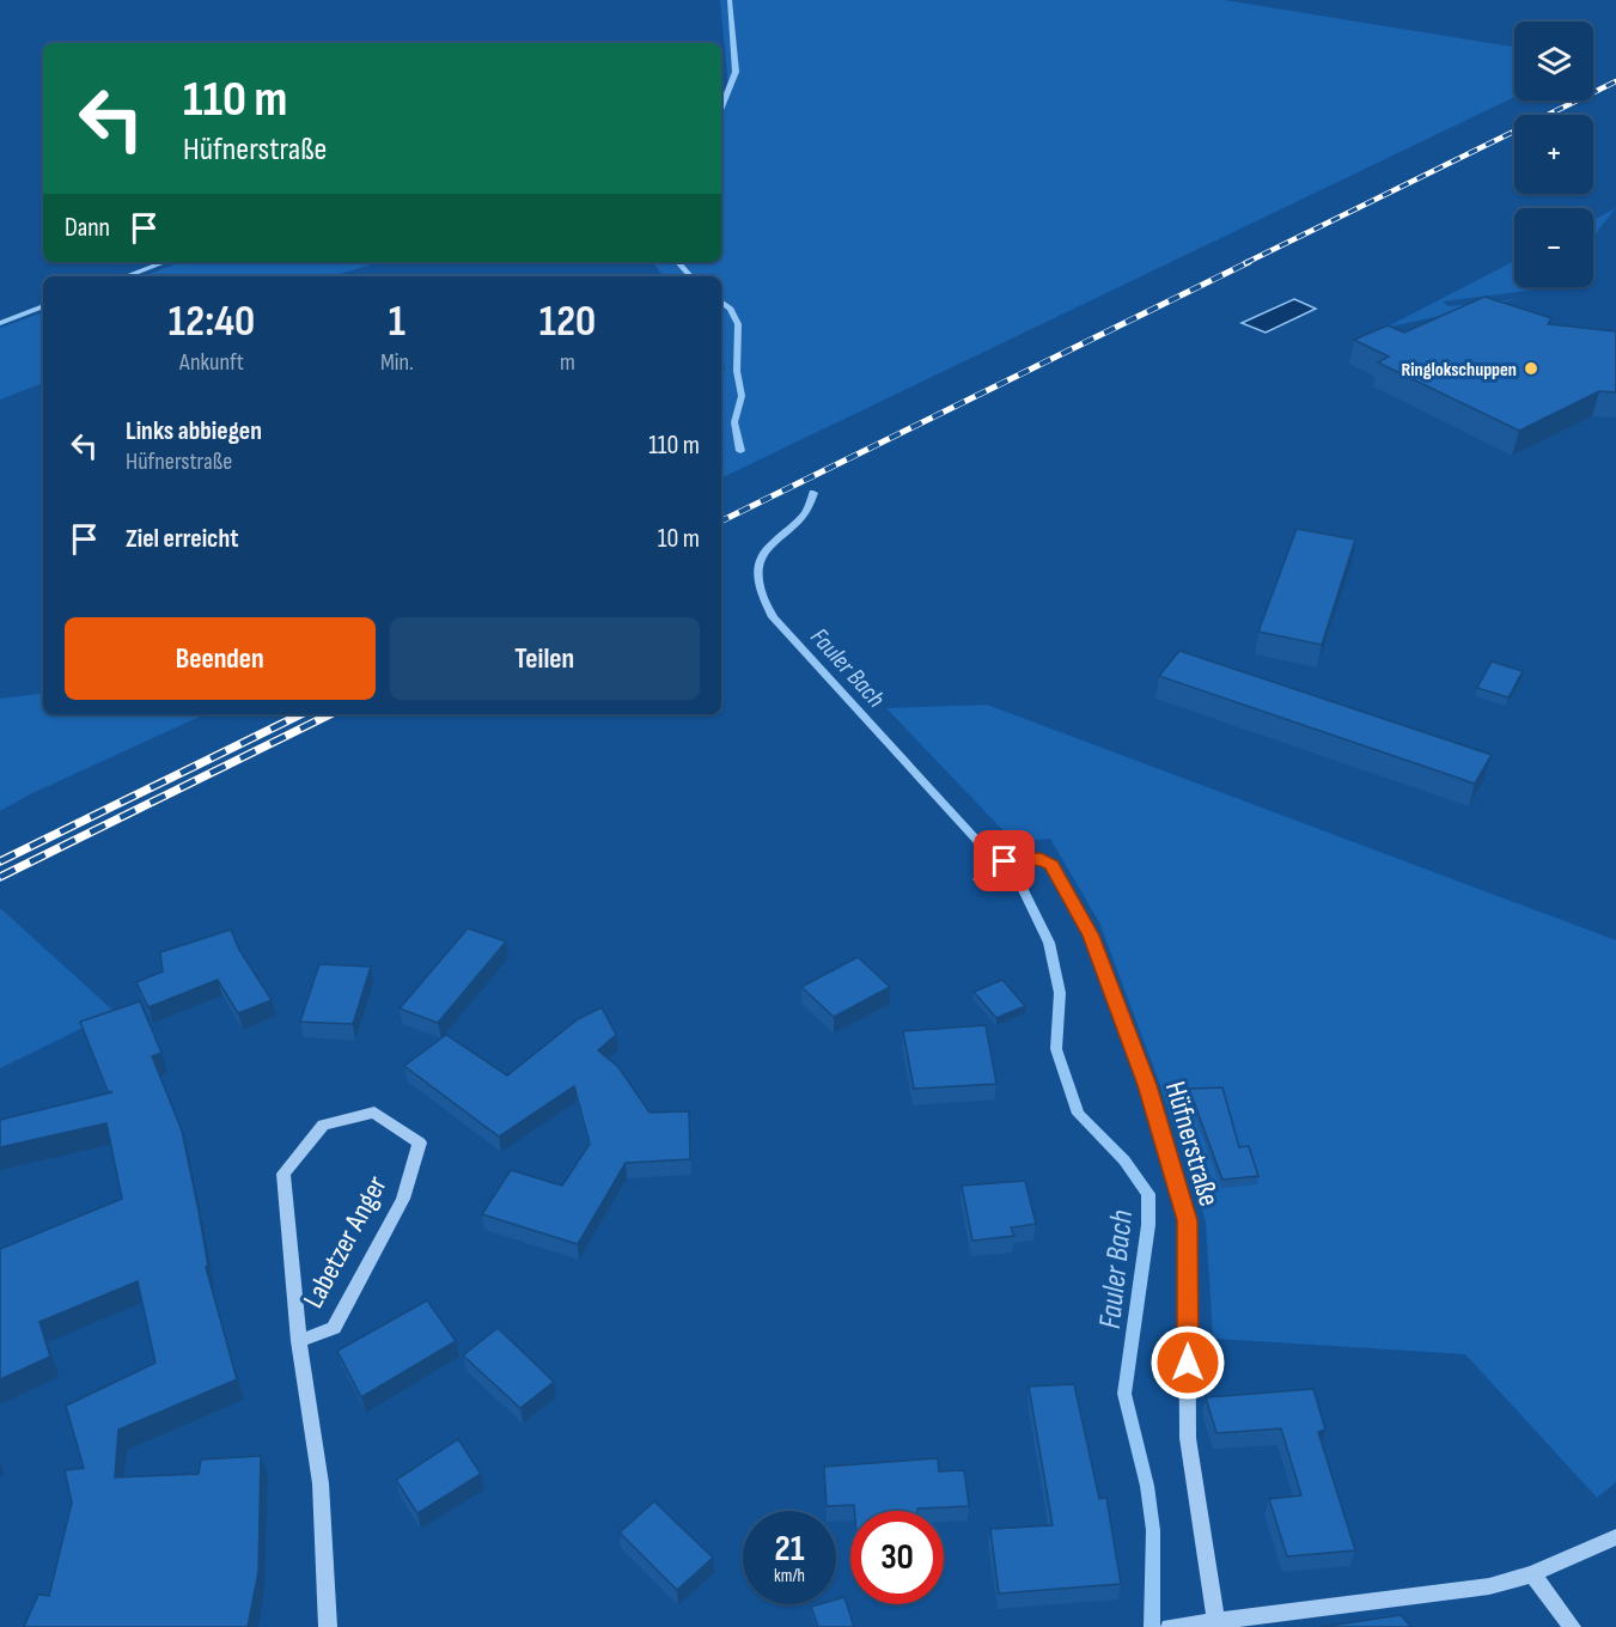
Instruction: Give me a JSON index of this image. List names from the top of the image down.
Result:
{
  "streets": {
    "street": ["Hüfnerstraße", "Labetzer Anger"]
  },
  "water": ["Fauler Bach"],
  "places": ["Ringlokschuppen"],
  "page": {
    "map_buttons": ["+", "−"],
    "turn": ["110 m", "Hüfnerstraße"],
    "then": "Dann",
    "eta": [
      "12:40",
      "Ankunft",
      "1",
      "Min.",
      "120",
      "m"
    ],
    "list": [
      {
        "name": "Links abbiegen",
        "note": "Hüfnerstraße",
        "value": "110 m"
      },
      {
        "name": "Ziel erreicht",
        "value": "10 m"
      }
    ],
    "buttons": ["Beenden", "Teilen"],
    "speed": "21 km/h",
    "limit": "30"
  }
}
